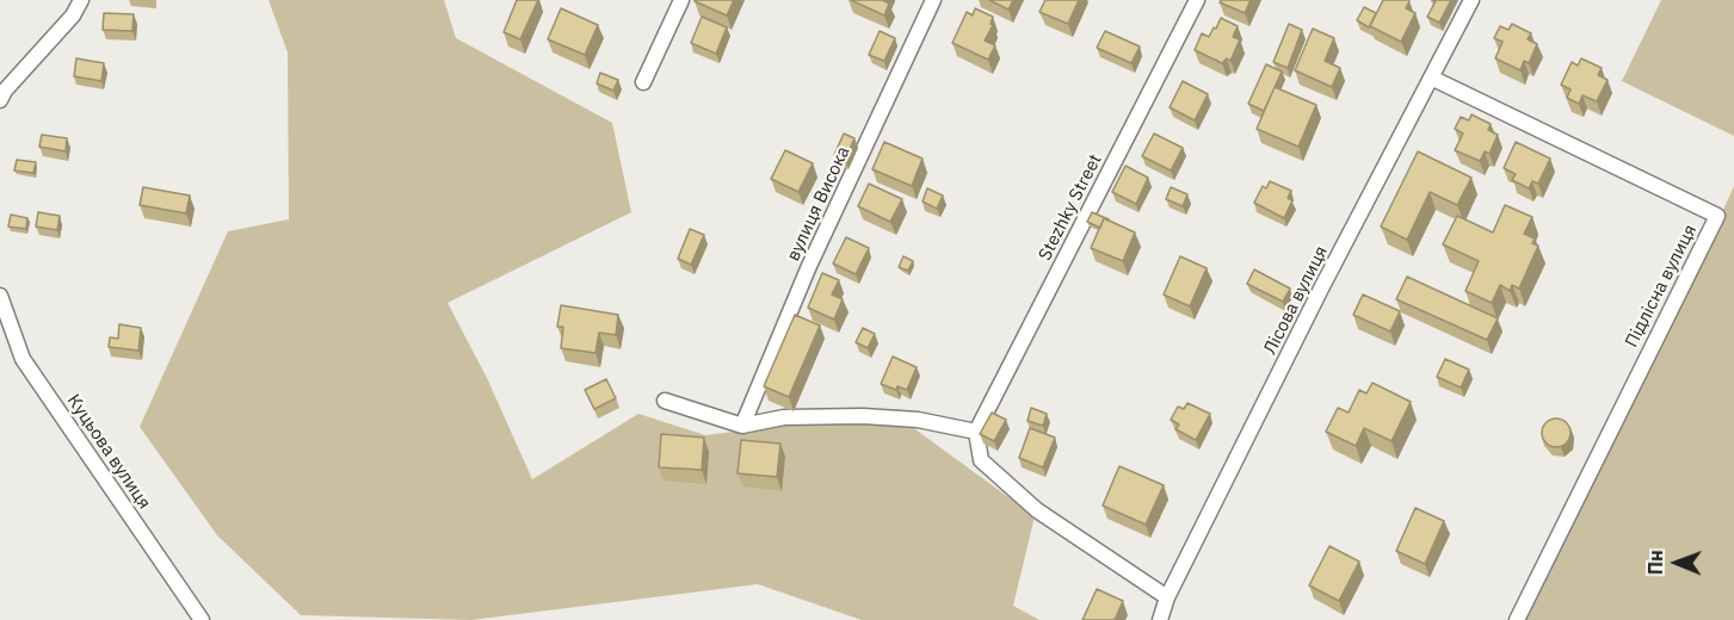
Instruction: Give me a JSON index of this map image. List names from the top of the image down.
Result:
{
  "streets": {
    "street": [
      "вулиця Висока",
      "Stezhky Street",
      "Підлісна вулиця",
      "Лісова вулиця",
      "Куцьова вулиця"
    ]
  },
  "crossings": [
    ["Підлісна вулиця", "Лісова вулиця"]
  ],
  "north": "left"
}
